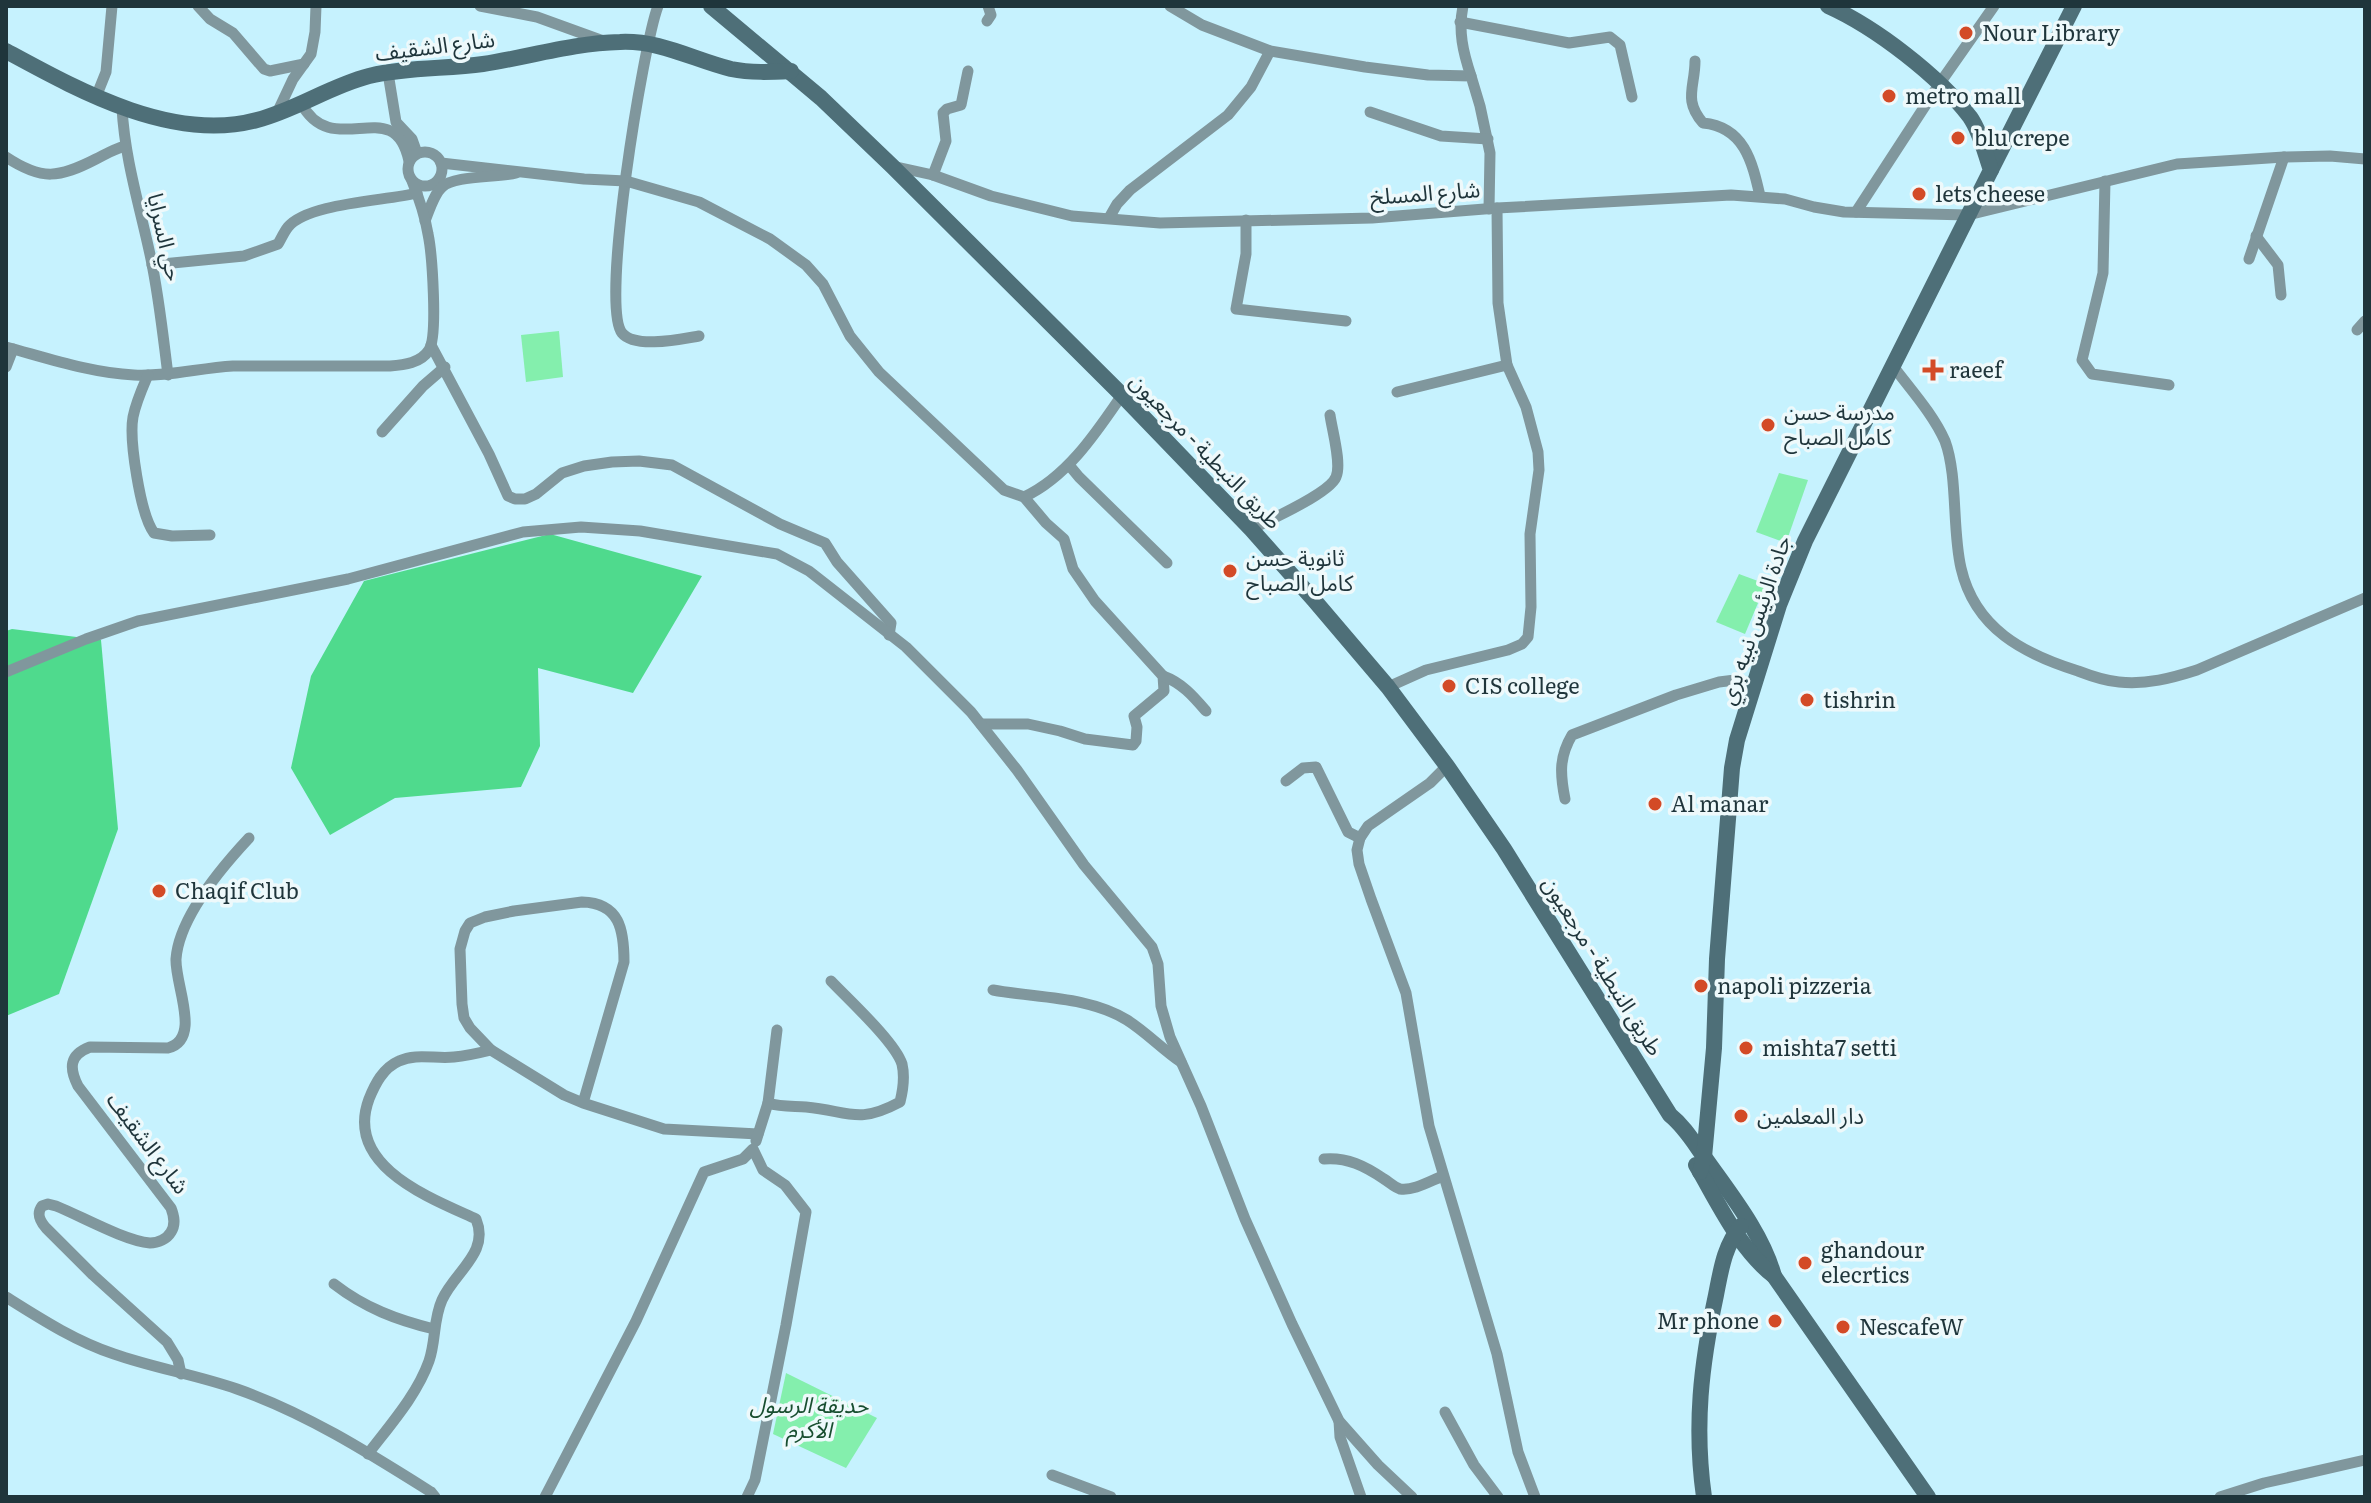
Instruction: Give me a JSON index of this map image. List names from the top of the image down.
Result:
{
  "streets": {
    "main road": ["شارع الشقيف", "طريق النبطية - مرجعيون", "جادة الرئيس نبيه بري"],
    "street": ["شارع المسلخ", "حي السرايا"]
  },
  "crossings": [
    ["شارع الشقيف", "حي السرايا"],
    ["شارع الشقيف", "طريق النبطية - مرجعيون"],
    ["شارع المسلخ", "طريق النبطية - مرجعيون"],
    ["شارع المسلخ", "جادة الرئيس نبيه بري"],
    ["طريق النبطية - مرجعيون", "جادة الرئيس نبيه بري"]
  ],
  "parks": ["حديقة الرسول الأكرم"],
  "places": {
    "other": [
      "Nour Library",
      "metro mall",
      "blu crepe",
      "lets cheese",
      "مدرسة حسن كامل الصباح",
      "ثانوية حسن كامل الصباح",
      "CIS college",
      "tishrin",
      "Al manar",
      "Chaqif Club",
      "napoli pizzeria",
      "mishta7 setti",
      "دار المعلمين",
      "ghandour elecrtics",
      "Mr phone",
      "NescafeW"
    ],
    "health": ["raeef"]
  }
}
